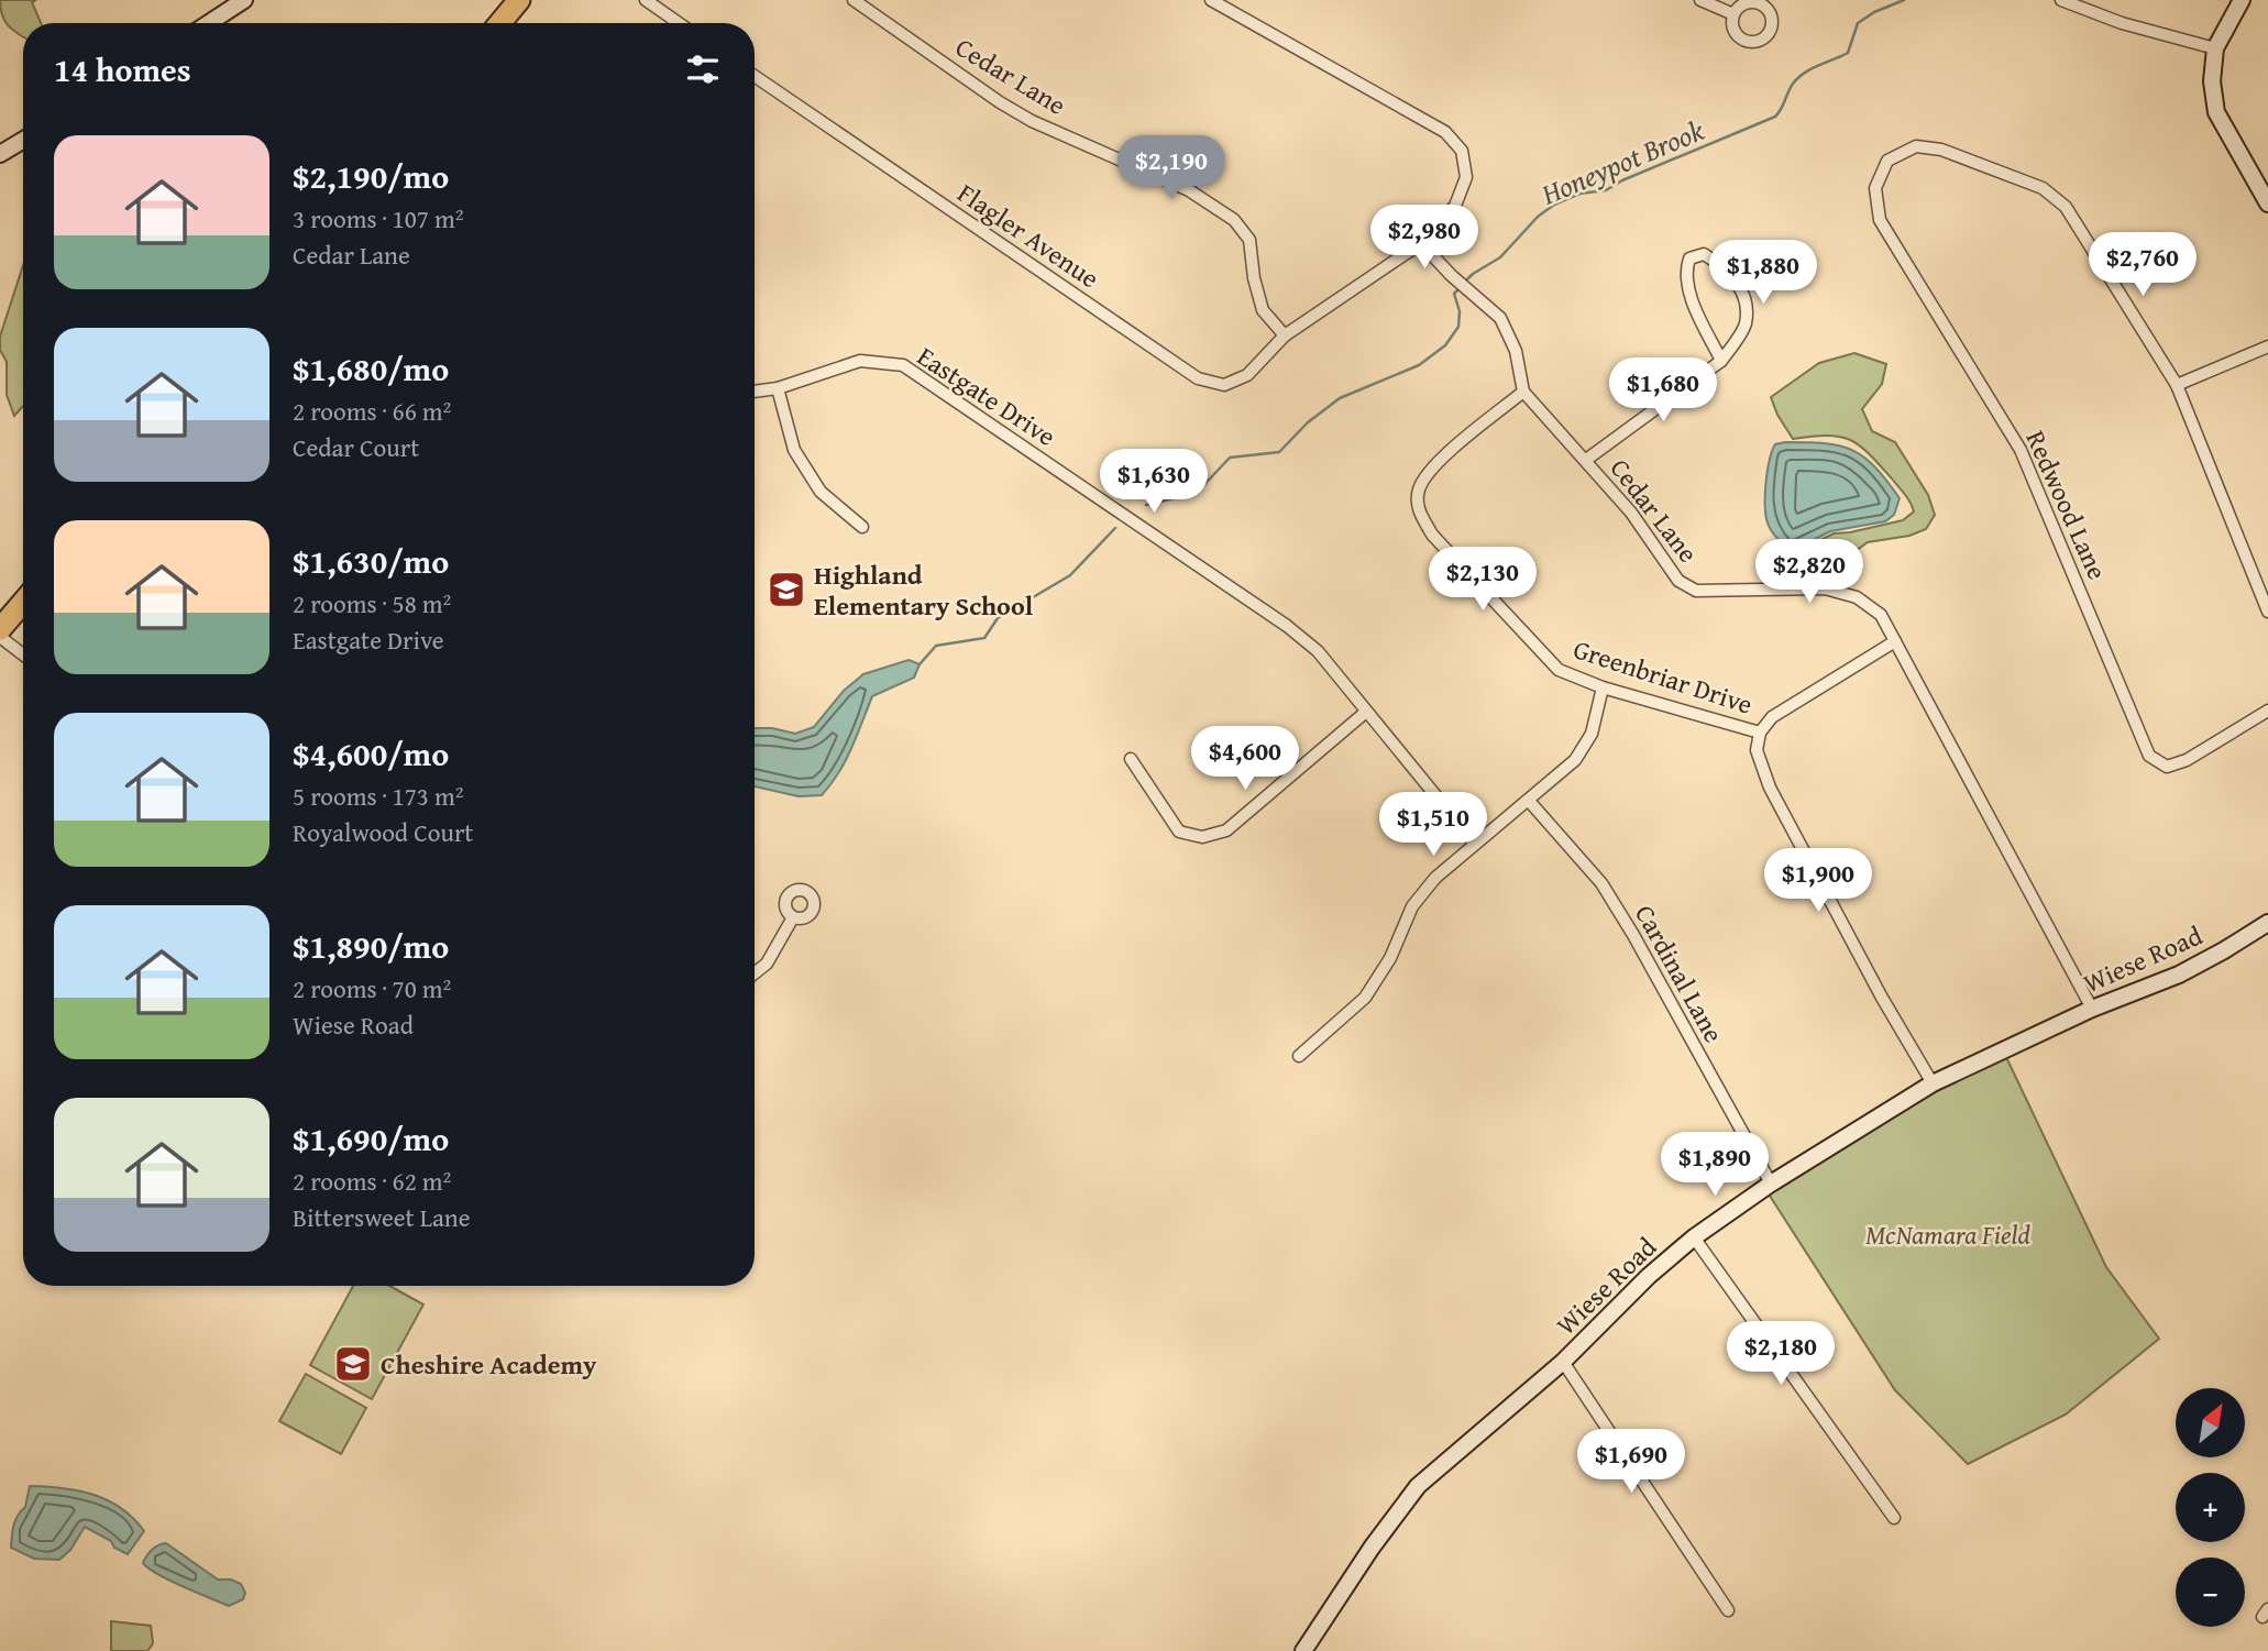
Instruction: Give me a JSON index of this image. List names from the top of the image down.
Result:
{
  "streets": {
    "street": [
      "Cedar Lane",
      "Flagler Avenue",
      "Eastgate Drive",
      "Redwood Lane",
      "Greenbriar Drive",
      "Wiese Road",
      "Cardinal Lane"
    ]
  },
  "crossings": [
    ["Cedar Lane", "Flagler Avenue"],
    ["Cedar Lane", "Greenbriar Drive"],
    ["Cedar Lane", "Wiese Road"],
    ["Wiese Road", "Cardinal Lane"]
  ],
  "water": ["Honeypot Brook"],
  "parks": ["McNamara Field"],
  "places": {
    "school or university": ["Highland Elementary School", "Cheshire Academy"]
  },
  "north": "top right",
  "page": {
    "heading": "14 homes",
    "list": [
      {
        "name": "$2,190/mo",
        "note": "3 rooms · 107 m² · Cedar Lane"
      },
      {
        "name": "$1,680/mo",
        "note": "2 rooms · 66 m² · Cedar Court"
      },
      {
        "name": "$1,630/mo",
        "note": "2 rooms · 58 m² · Eastgate Drive"
      },
      {
        "name": "$4,600/mo",
        "note": "5 rooms · 173 m² · Royalwood Court"
      },
      {
        "name": "$1,890/mo",
        "note": "2 rooms · 70 m² · Wiese Road"
      },
      {
        "name": "$1,690/mo",
        "note": "2 rooms · 62 m² · Bittersweet Lane"
      }
    ],
    "price": [
      "$2,190",
      "$2,980",
      "$2,760",
      "$1,880",
      "$1,680",
      "$1,630",
      "$2,820",
      "$2,130",
      "$4,600",
      "$1,510",
      "$1,900",
      "$1,890",
      "$2,180",
      "$1,690"
    ],
    "map_buttons": ["+", "−"]
  }
}
